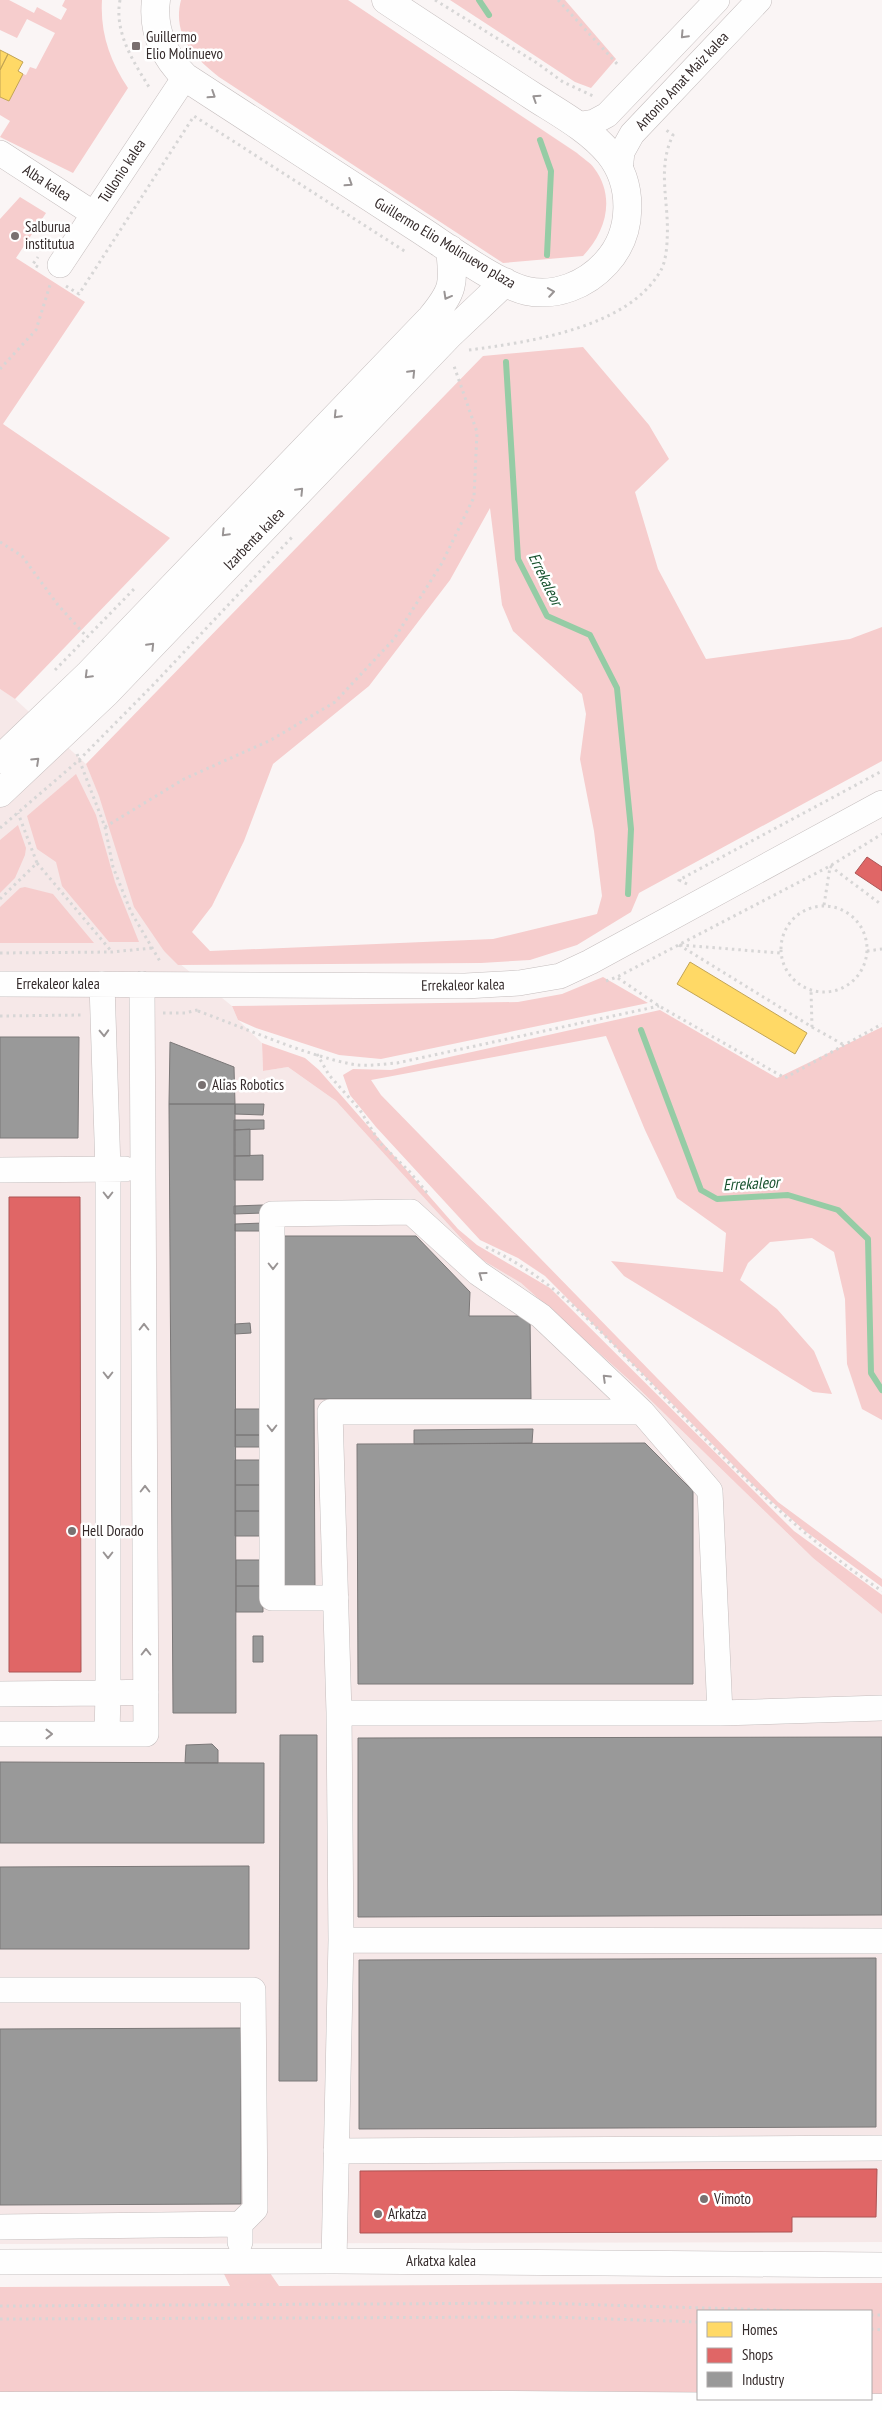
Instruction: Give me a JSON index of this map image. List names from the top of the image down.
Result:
{
  "streets": {
    "main road": ["Guillermo Elio Molinuevo plaza", "Izarbenta kalea"],
    "street": [
      "Antonio Amat Maiz kalea",
      "Tullonio kalea",
      "Alba kalea",
      "Errekaleor kalea",
      "Arkatxa kalea"
    ]
  },
  "crossings": [
    ["Antonio Amat Maiz kalea", "Guillermo Elio Molinuevo plaza"],
    ["Tullonio kalea", "Alba kalea"],
    ["Tullonio kalea", "Guillermo Elio Molinuevo plaza"],
    ["Guillermo Elio Molinuevo plaza", "Izarbenta kalea"]
  ],
  "water": ["Errekaleor"],
  "places": {
    "transit": ["Guillermo Elio Molinuevo"],
    "other": [
      "Salburua institutua",
      "Alias Robotics",
      "Hell Dorado",
      "Vimoto",
      "Arkatza"
    ]
  },
  "legend": ["Homes", "Shops", "Industry"]
}
